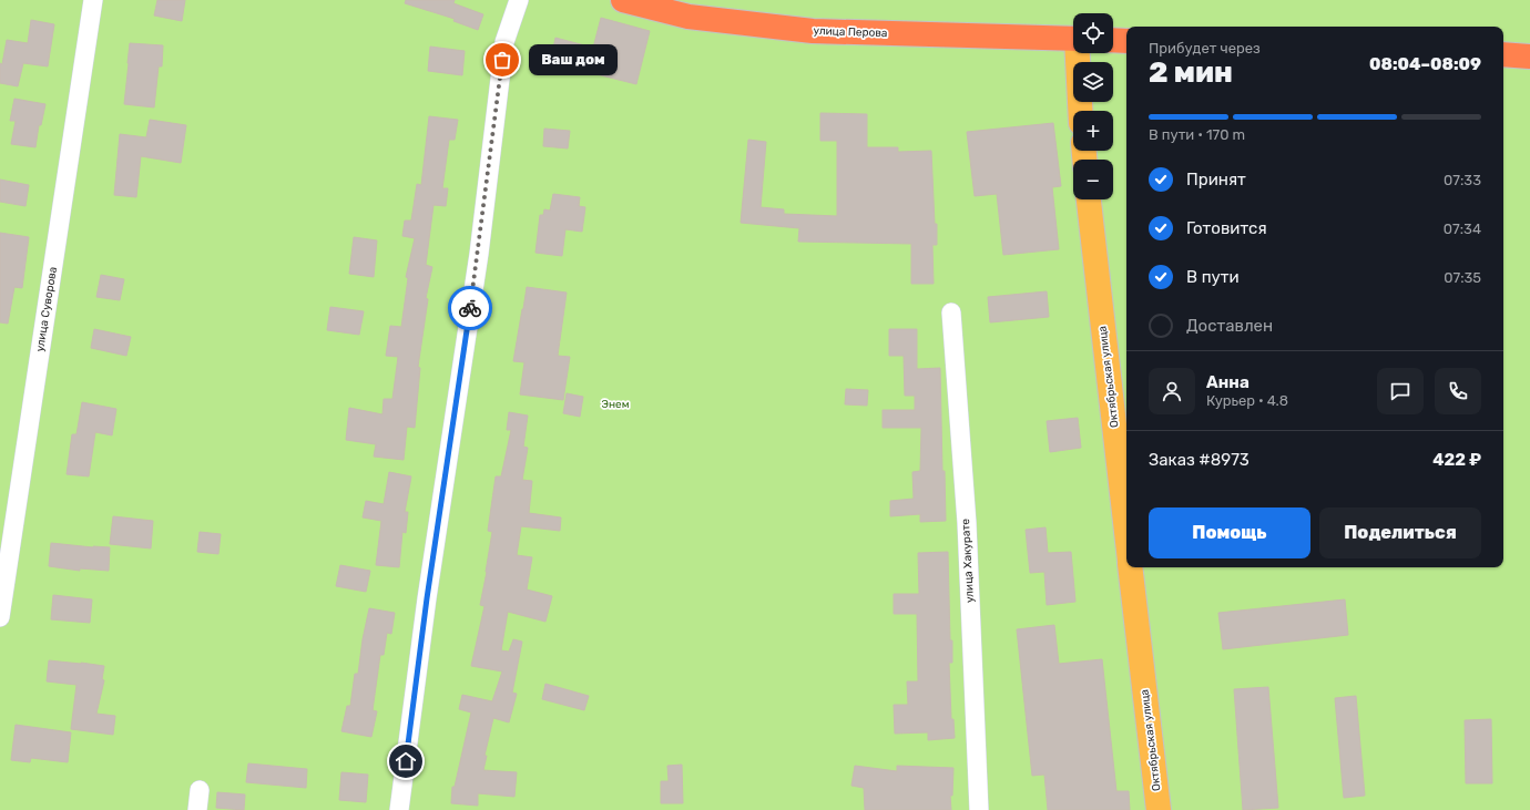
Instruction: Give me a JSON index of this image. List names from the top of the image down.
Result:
{
  "streets": {
    "highway": ["улица Перова"],
    "main road": ["Октябрьская улица"],
    "street": ["улица Суворова", "улица Хакурате"]
  },
  "parks": ["Энем"],
  "places": ["Ваш дом"],
  "page": {
    "map_buttons": ["+", "−"],
    "heading": ["2 мин", "Прибудет через", "08:04–08:09"],
    "panel": [
      "Анна",
      "Курьер · 4.8",
      "Заказ #8973",
      "422 ₽"
    ],
    "bubble": "Ваш дом",
    "bar": "В пути · 170 m",
    "list": [
      ["Принят", "07:33"],
      ["Готовится", "07:34"],
      ["В пути", "07:35"],
      "Доставлен"
    ],
    "buttons": ["Помощь", "Поделиться"]
  }
}
